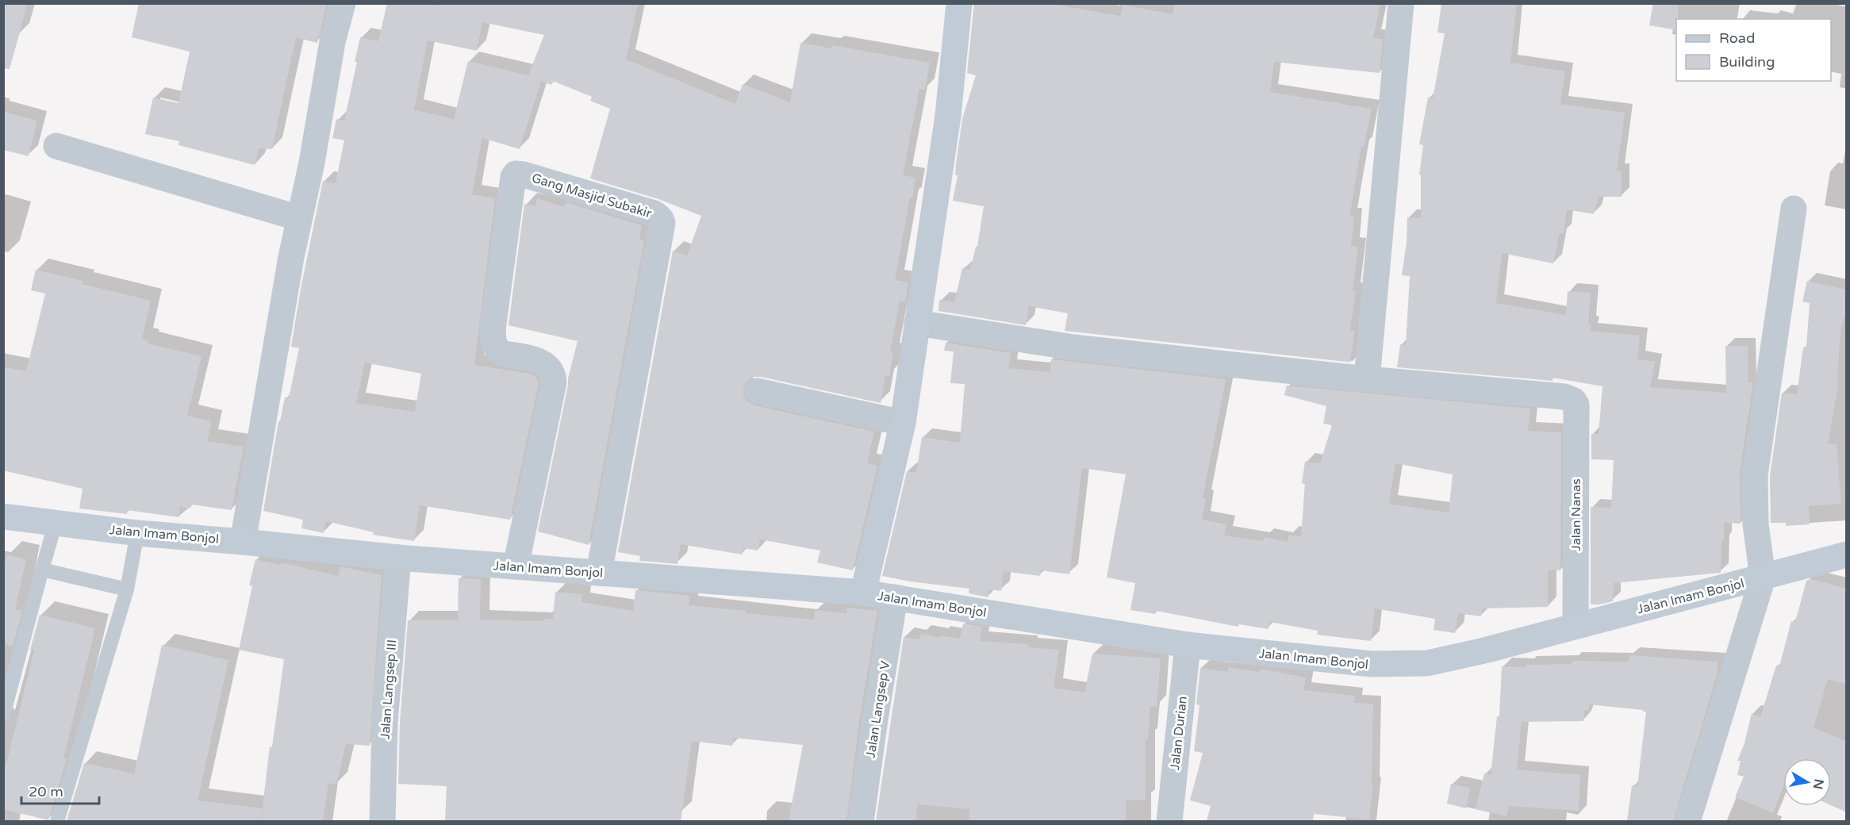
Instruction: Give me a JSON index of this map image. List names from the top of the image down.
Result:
{
  "streets": {
    "street": [
      "Gang Masjid Subakir",
      "Jalan Nanas",
      "Jalan Imam Bonjol",
      "Jalan Langsep III",
      "Jalan Langsep V",
      "Jalan Durian"
    ]
  },
  "crossings": [
    ["Gang Masjid Subakir", "Jalan Imam Bonjol"],
    ["Jalan Nanas", "Jalan Imam Bonjol"],
    ["Jalan Imam Bonjol", "Jalan Langsep III"],
    ["Jalan Imam Bonjol", "Jalan Langsep V"],
    ["Jalan Imam Bonjol", "Jalan Durian"]
  ],
  "legend": ["Road", "Building"],
  "scale_bar": "20 m",
  "north": "right"
}
